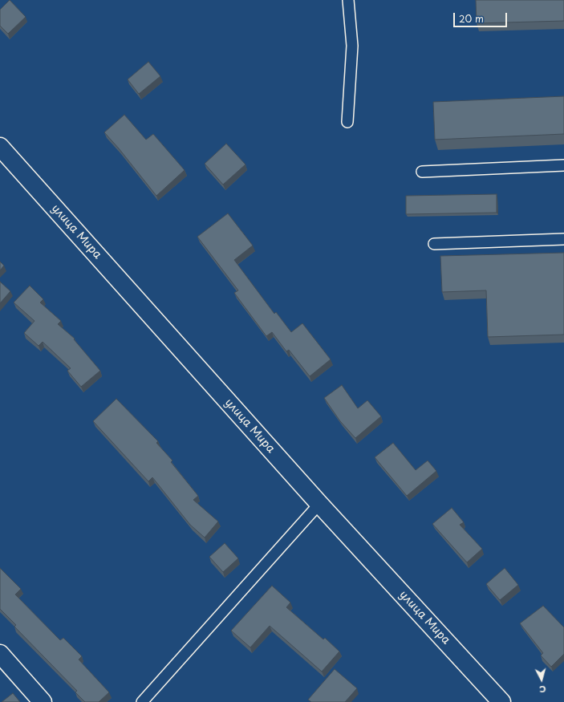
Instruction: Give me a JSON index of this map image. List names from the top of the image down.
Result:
{
  "streets": {
    "main road": ["улица Мира"]
  },
  "scale_bar": "20 m",
  "north": "bottom"
}
